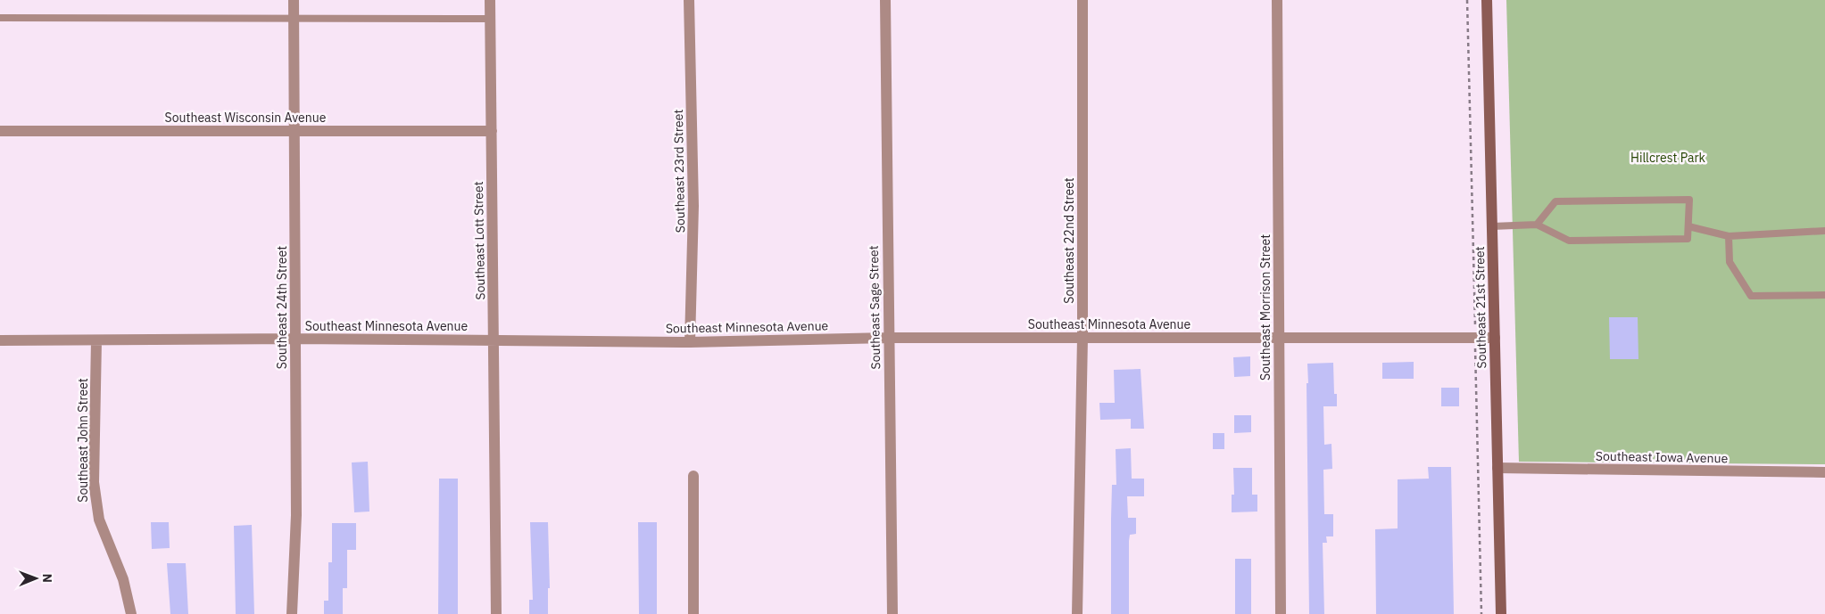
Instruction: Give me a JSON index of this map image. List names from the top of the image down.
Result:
{
  "streets": {
    "main road": ["Southeast 21st Street"],
    "street": [
      "Southeast Wisconsin Avenue",
      "Southeast 23rd Street",
      "Southeast Lott Street",
      "Southeast 22nd Street",
      "Southeast 24th Street",
      "Southeast Sage Street",
      "Southeast Morrison Street",
      "Southeast Minnesota Avenue",
      "Southeast John Street",
      "Southeast Iowa Avenue"
    ]
  },
  "crossings": [
    ["Southeast Wisconsin Avenue", "Southeast Lott Street"],
    ["Southeast Wisconsin Avenue", "Southeast 24th Street"],
    ["Southeast 23rd Street", "Southeast Minnesota Avenue"],
    ["Southeast Lott Street", "Southeast Minnesota Avenue"],
    ["Southeast 22nd Street", "Southeast Minnesota Avenue"],
    ["Southeast 24th Street", "Southeast Minnesota Avenue"],
    ["Southeast Sage Street", "Southeast Minnesota Avenue"],
    ["Southeast Morrison Street", "Southeast Minnesota Avenue"],
    ["Southeast 21st Street", "Southeast Minnesota Avenue"],
    ["Southeast 21st Street", "Southeast Iowa Avenue"],
    ["Southeast Minnesota Avenue", "Southeast John Street"]
  ],
  "parks": ["Hillcrest Park"],
  "north": "right"
}
